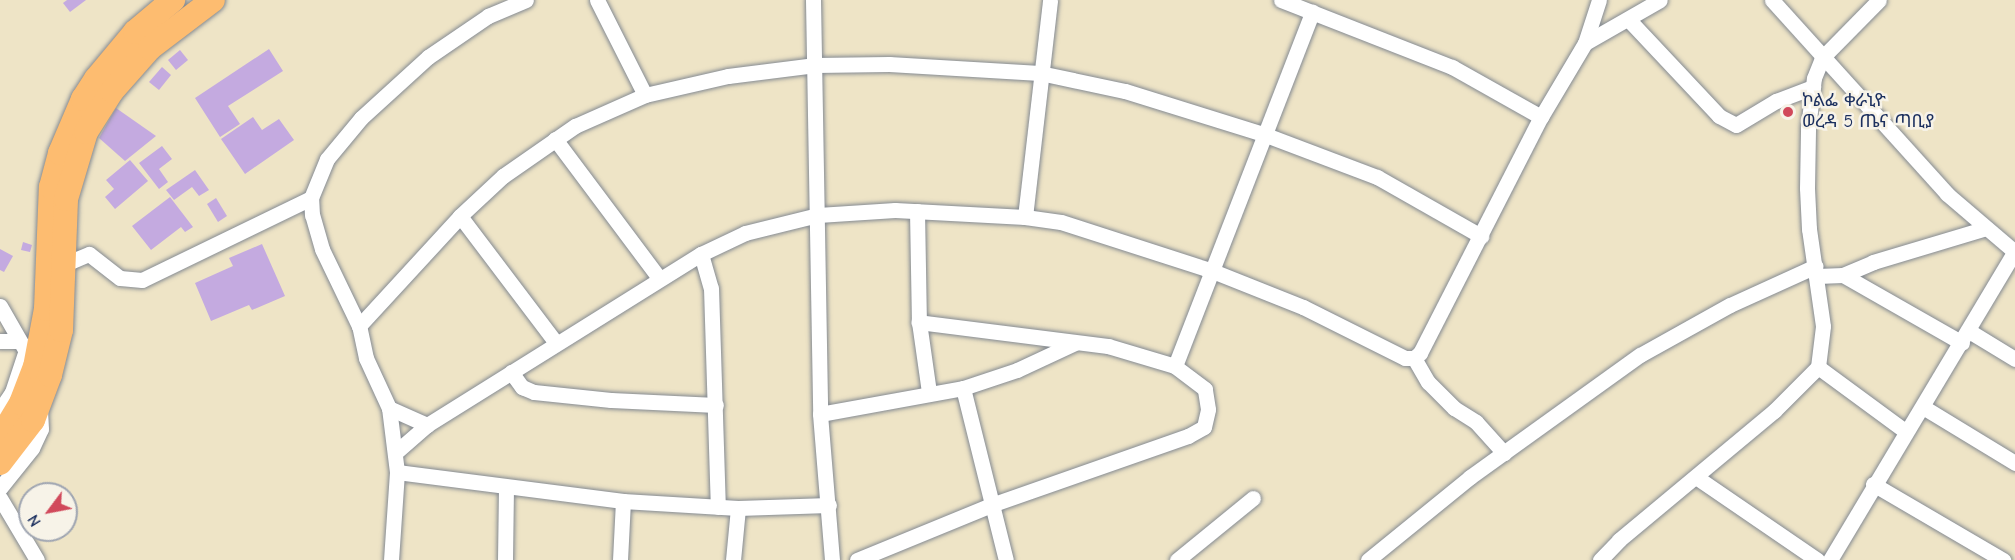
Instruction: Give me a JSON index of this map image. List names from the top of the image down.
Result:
{
  "places": ["ኮልፌ ቀራኒዮ ወረዳ 5 ጤና ጣቢያ"],
  "north": "bottom left"
}
